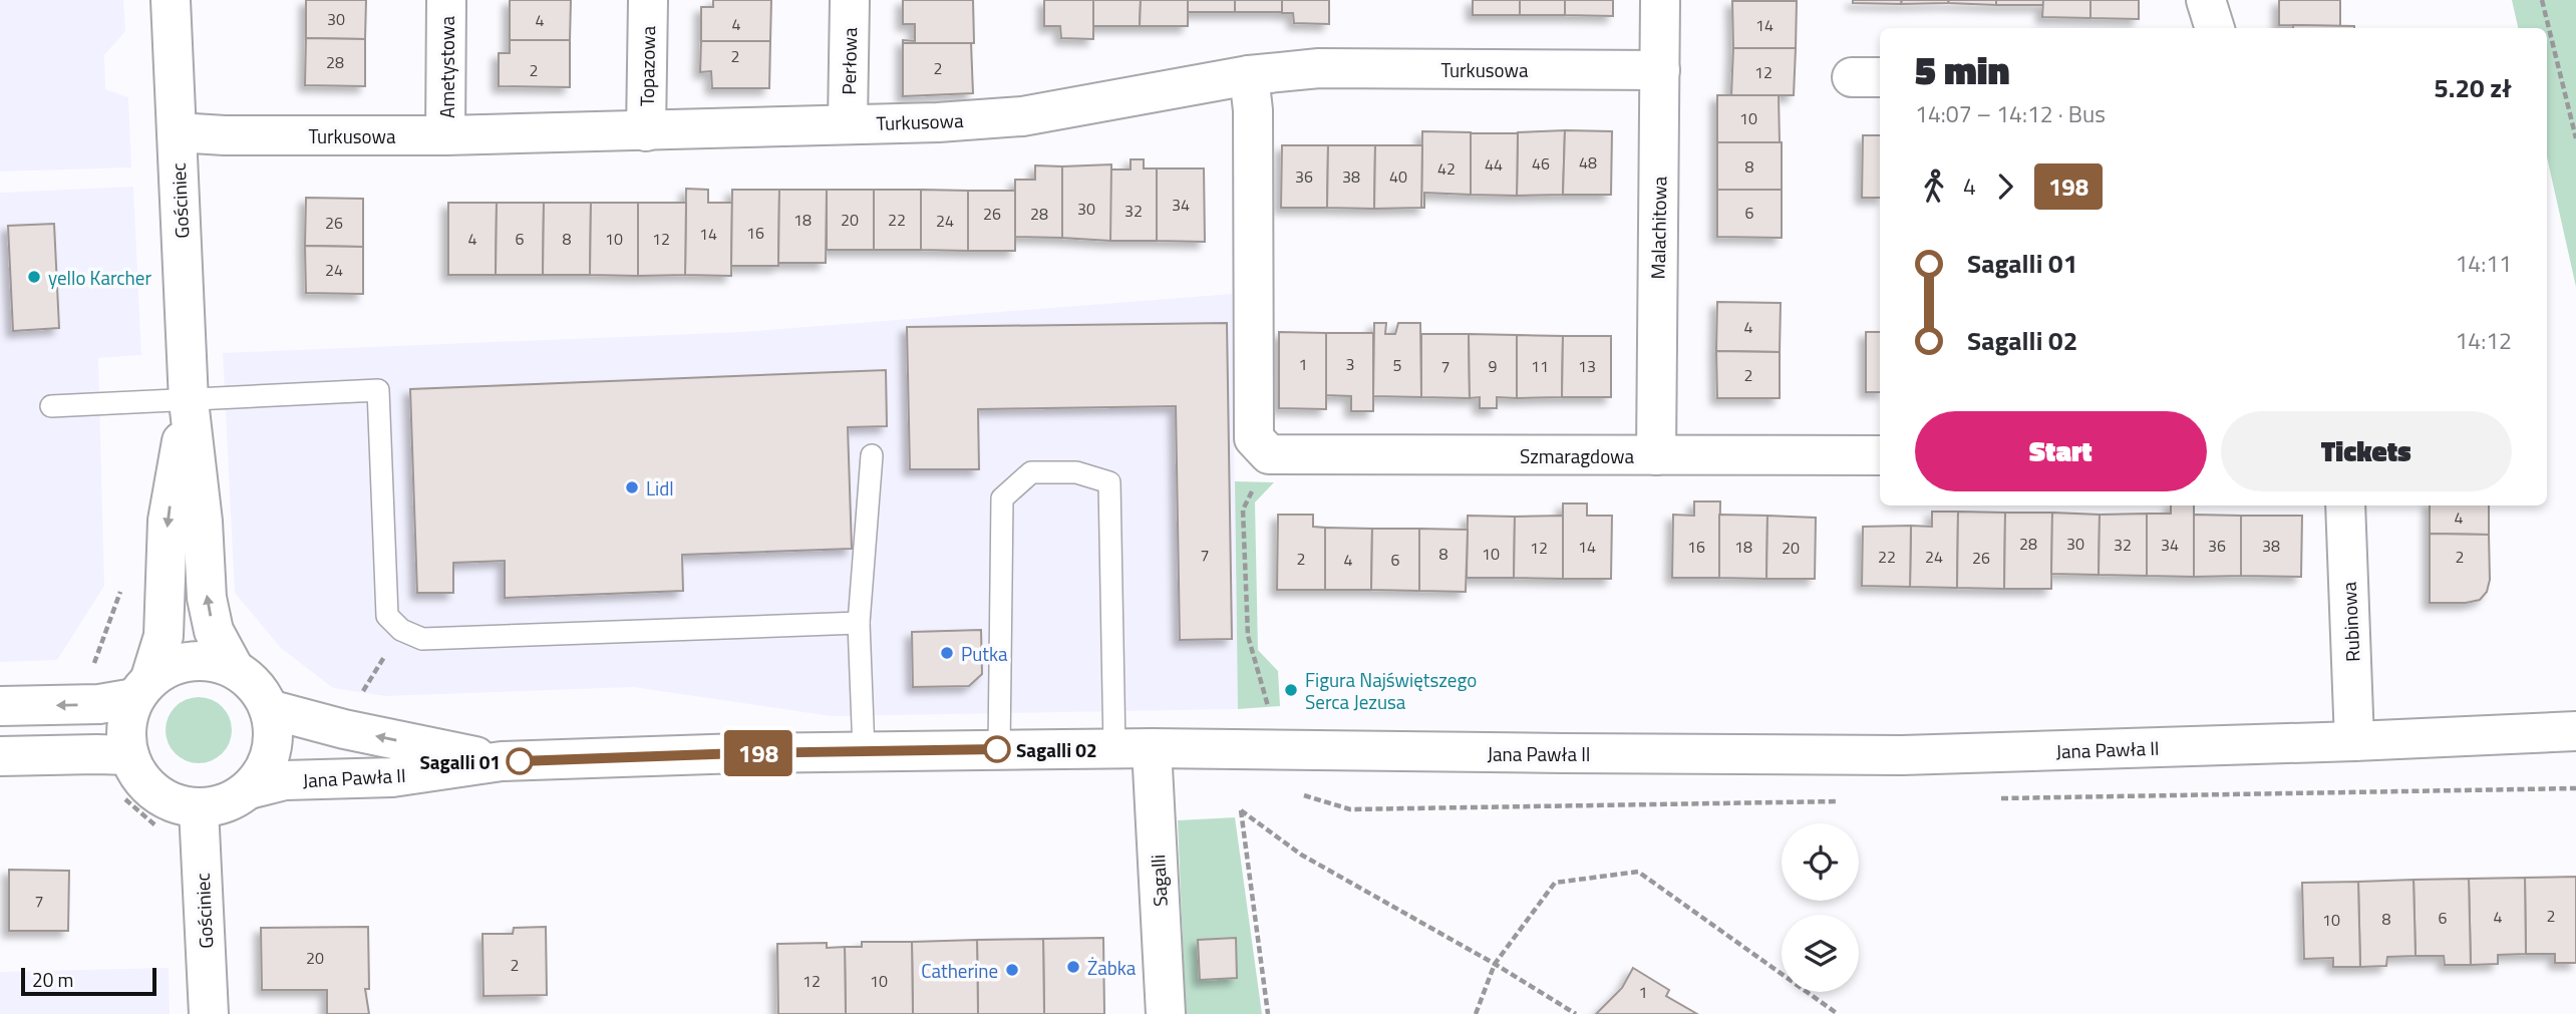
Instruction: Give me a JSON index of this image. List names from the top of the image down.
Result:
{
  "streets": {
    "street": [
      "Perłowa",
      "Topazowa",
      "Ametystowa",
      "Turkusowa",
      "Gościniec",
      "Malachitowa",
      "Szmaragdowa",
      "Rubinowa",
      "Jana Pawła II",
      "Sagalli"
    ]
  },
  "crossings": [
    ["Perłowa", "Turkusowa"],
    ["Topazowa", "Turkusowa"],
    ["Ametystowa", "Turkusowa"],
    ["Turkusowa", "Gościniec"],
    ["Turkusowa", "Malachitowa"],
    ["Gościniec", "Jana Pawła II"],
    ["Malachitowa", "Szmaragdowa"],
    ["Rubinowa", "Jana Pawła II"],
    ["Jana Pawła II", "Sagalli"]
  ],
  "places": [
    "yello Karcher",
    "Lidl",
    "Putka",
    "Figura Najświętszego Serca Jezusa",
    "Sagalli 02",
    "Sagalli 01",
    "Żabka",
    "Catherine"
  ],
  "lines": ["bus line 198"],
  "house_numbers": [
    "30",
    "4",
    "4",
    "14",
    "2",
    "28",
    "2",
    "2",
    "12",
    "10",
    "48",
    "46",
    "44",
    "8",
    "42",
    "36",
    "38",
    "40",
    "34",
    "30",
    "32",
    "6",
    "26",
    "28",
    "18",
    "20",
    "22",
    "24",
    "26",
    "16",
    "14",
    "4",
    "6",
    "8",
    "10",
    "12",
    "24",
    "4",
    "1",
    "3",
    "5",
    "7",
    "9",
    "11",
    "13",
    "2",
    "4",
    "28",
    "30",
    "32",
    "34",
    "36",
    "38",
    "14",
    "16",
    "18",
    "12",
    "20",
    "8",
    "10",
    "7",
    "22",
    "24",
    "2",
    "26",
    "2",
    "4",
    "6",
    "7",
    "2",
    "4",
    "6",
    "8",
    "10",
    "20",
    "2",
    "12",
    "10",
    "1"
  ],
  "scale_bar": "20 m",
  "page": {
    "on_map": "198",
    "heading": ["5 min", "14:07 – 14:12 · Bus", "5.20 zł"],
    "legs": ["4", "198"],
    "list": [
      {
        "name": "Sagalli 01",
        "value": "14:11"
      },
      {
        "name": "Sagalli 02",
        "value": "14:12"
      }
    ],
    "buttons": ["Start", "Tickets"],
    "scale": "20 m"
  }
}
